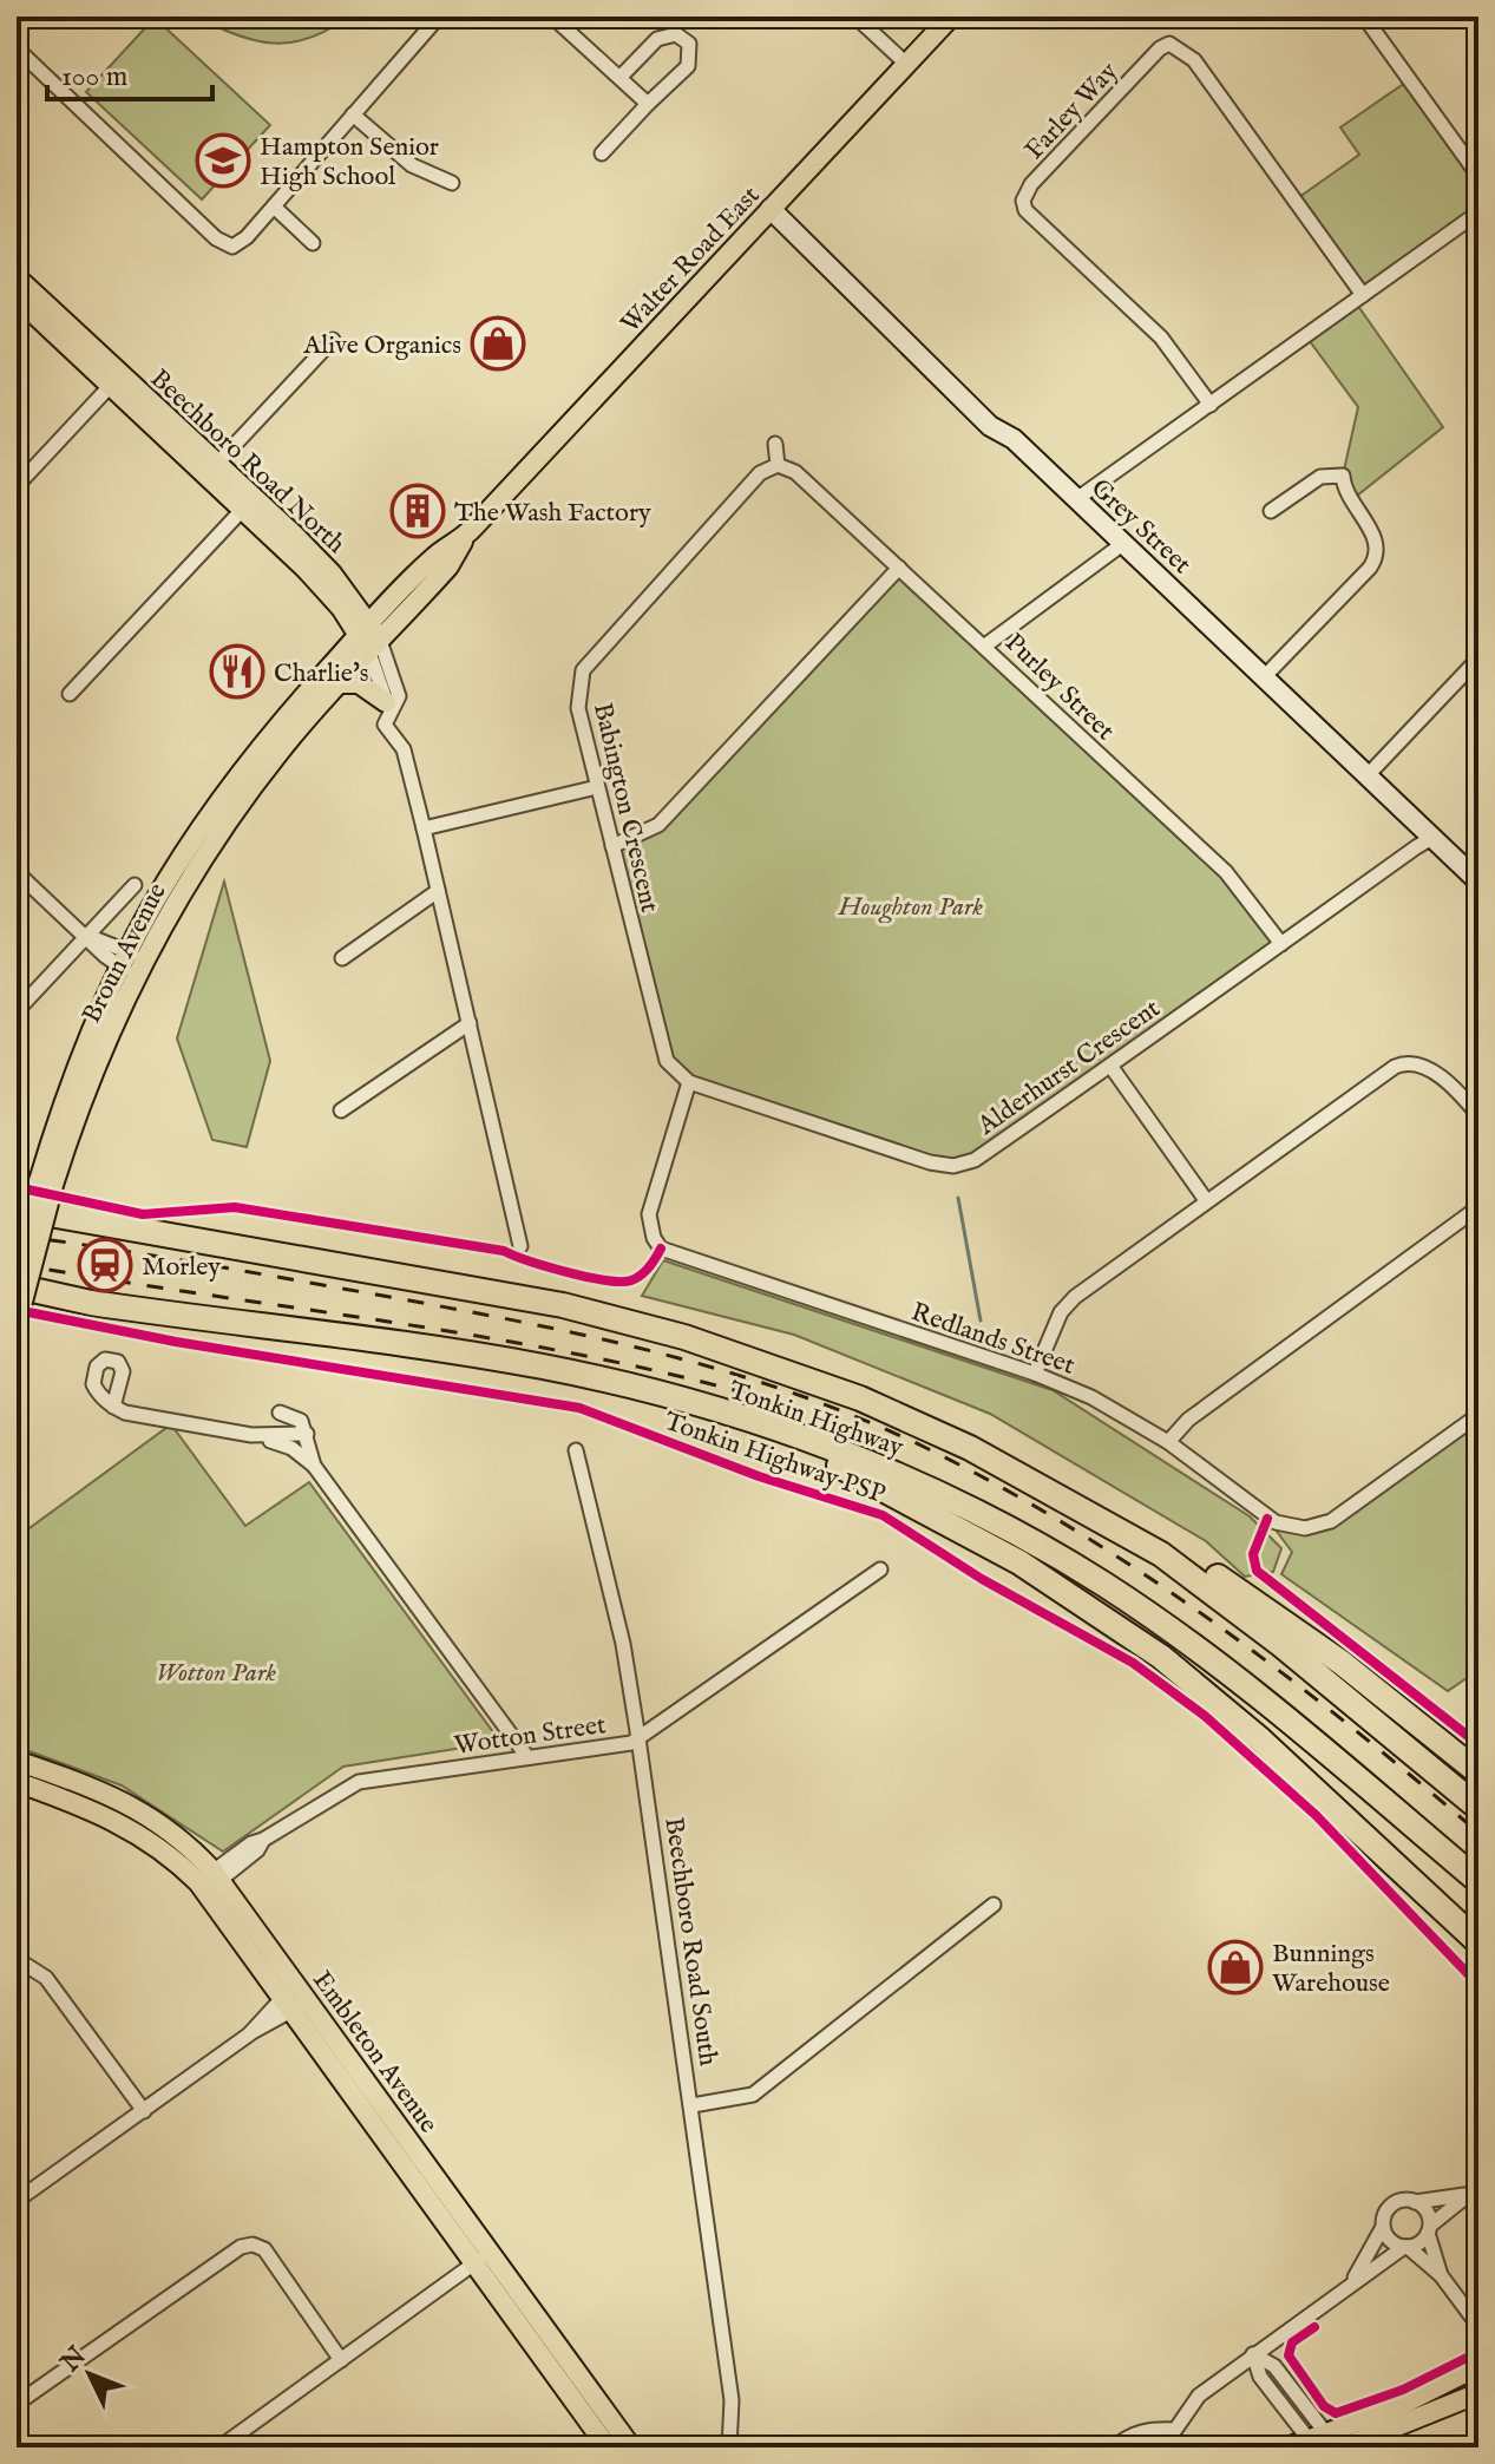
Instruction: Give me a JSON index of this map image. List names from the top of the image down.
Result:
{
  "streets": {
    "highway": ["Tonkin Highway"],
    "main road": [
      "Walter Road East",
      "Beechboro Road North",
      "Broun Avenue",
      "Embleton Avenue"
    ],
    "street": [
      "Farley Way",
      "Grey Street",
      "Purley Street",
      "Babington Crescent",
      "Alderhurst Crescent",
      "Redlands Street",
      "Wotton Street",
      "Beechboro Road South"
    ],
    "cycle path": ["Tonkin Highway PSP"]
  },
  "crossings": [
    ["Walter Road East", "Beechboro Road North"],
    ["Walter Road East", "Grey Street"],
    ["Walter Road East", "Broun Avenue"],
    ["Beechboro Road North", "Broun Avenue"],
    ["Grey Street", "Alderhurst Crescent"],
    ["Purley Street", "Babington Crescent"],
    ["Purley Street", "Alderhurst Crescent"],
    ["Babington Crescent", "Alderhurst Crescent"],
    ["Babington Crescent", "Redlands Street"],
    ["Alderhurst Crescent", "Redlands Street"],
    ["Wotton Street", "Beechboro Road South"],
    ["Wotton Street", "Embleton Avenue"]
  ],
  "parks": ["Houghton Park", "Wotton Park"],
  "places": {
    "school or university": ["Hampton Senior High School"],
    "shop": ["Alive Organics", "Bunnings Warehouse"],
    "building": ["The Wash Factory"],
    "restaurant": ["Charlie's"],
    "station": ["Morley"]
  },
  "scale_bar": "100 m",
  "north": "top left"
}
